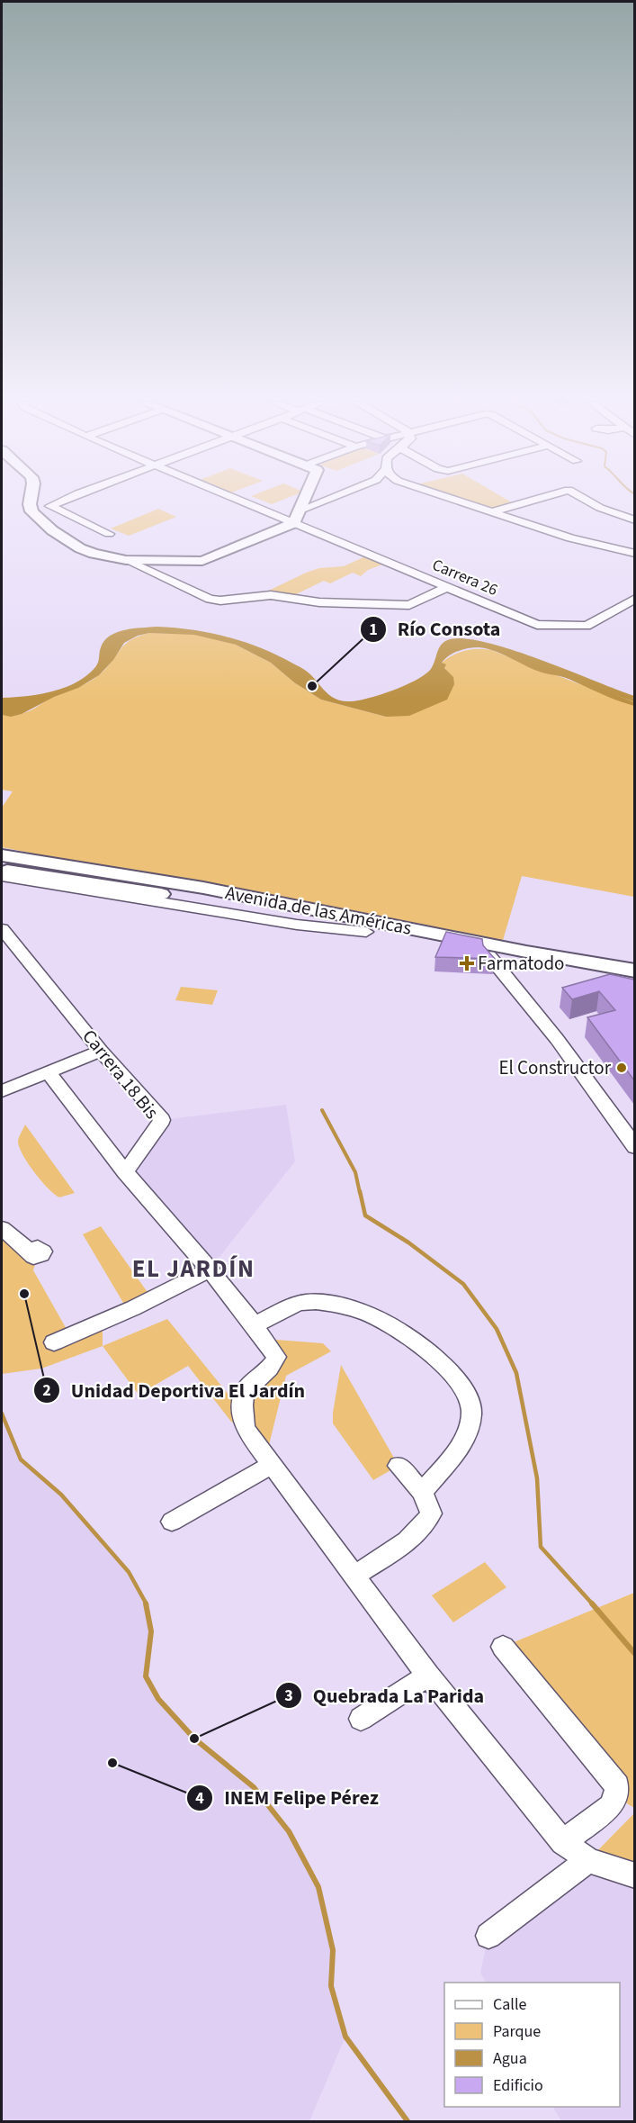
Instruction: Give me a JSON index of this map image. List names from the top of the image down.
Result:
{
  "streets": {
    "main road": ["Avenida de las Américas"],
    "street": ["Carrera 26", "Carrera 18 Bis"]
  },
  "districts": ["EL JARDÍN"],
  "places": {
    "other": [
      "Río Consota",
      "El Constructor",
      "Unidad Deportiva El Jardín",
      "Quebrada La Parida",
      "INEM Felipe Pérez"
    ],
    "health": ["Farmatodo"]
  },
  "legend": [
    "Calle",
    "Parque",
    "Agua",
    "Edificio"
  ]
}
